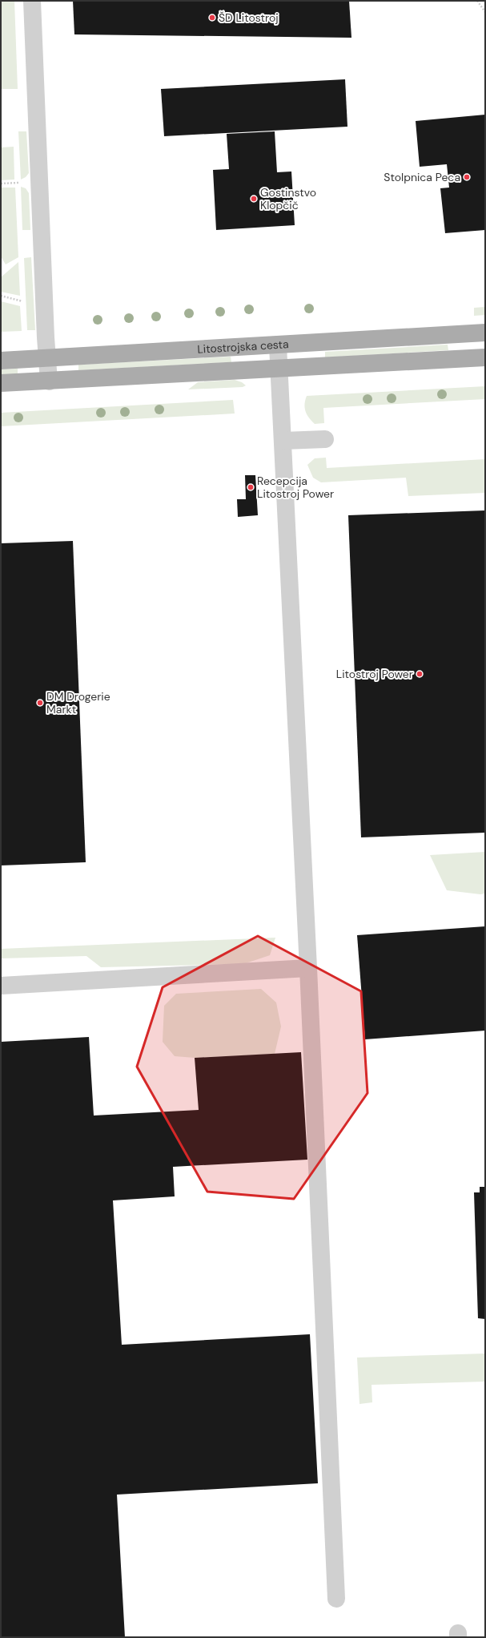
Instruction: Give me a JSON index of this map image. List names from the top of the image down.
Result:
{
  "streets": {
    "main road": ["Litostrojska cesta"]
  },
  "places": [
    "ŠD Litostroj",
    "Stolpnica Peca",
    "Gostinstvo Klopčič",
    "Recepcija Litostroj Power",
    "Litostroj Power",
    "DM Drogerie Markt"
  ]
}
